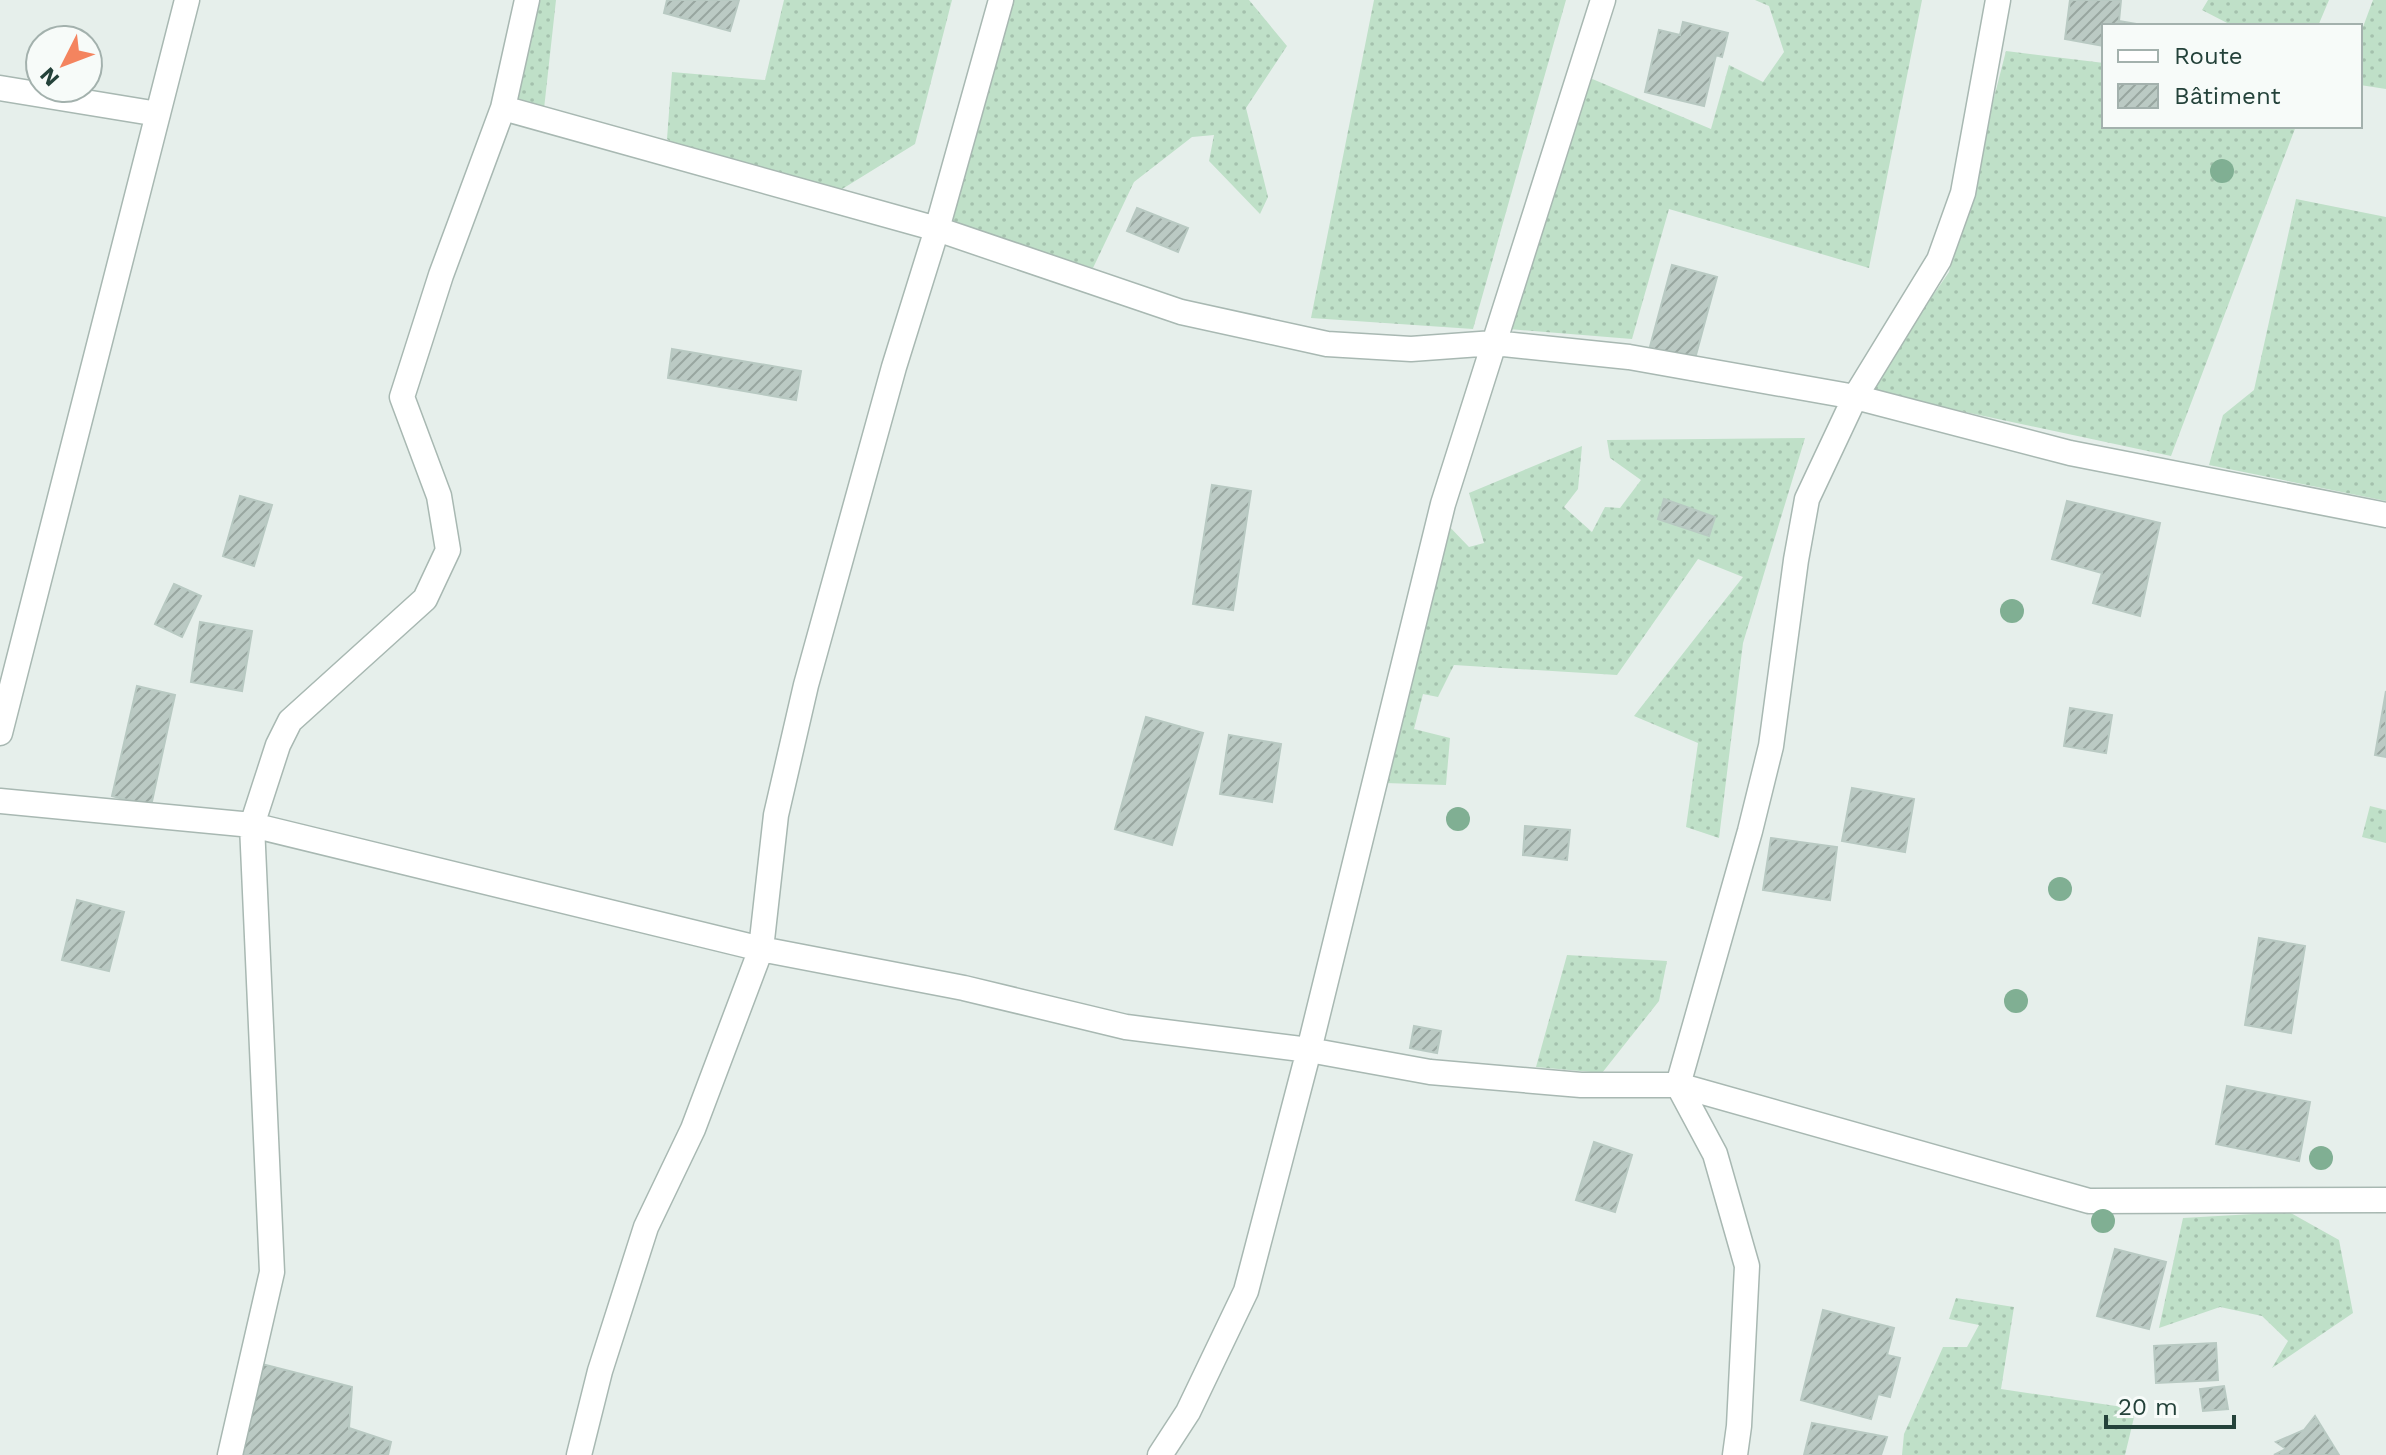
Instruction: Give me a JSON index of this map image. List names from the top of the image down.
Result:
{
  "legend": ["Route", "Bâtiment"],
  "scale_bar": "20 m",
  "north": "bottom left"
}
